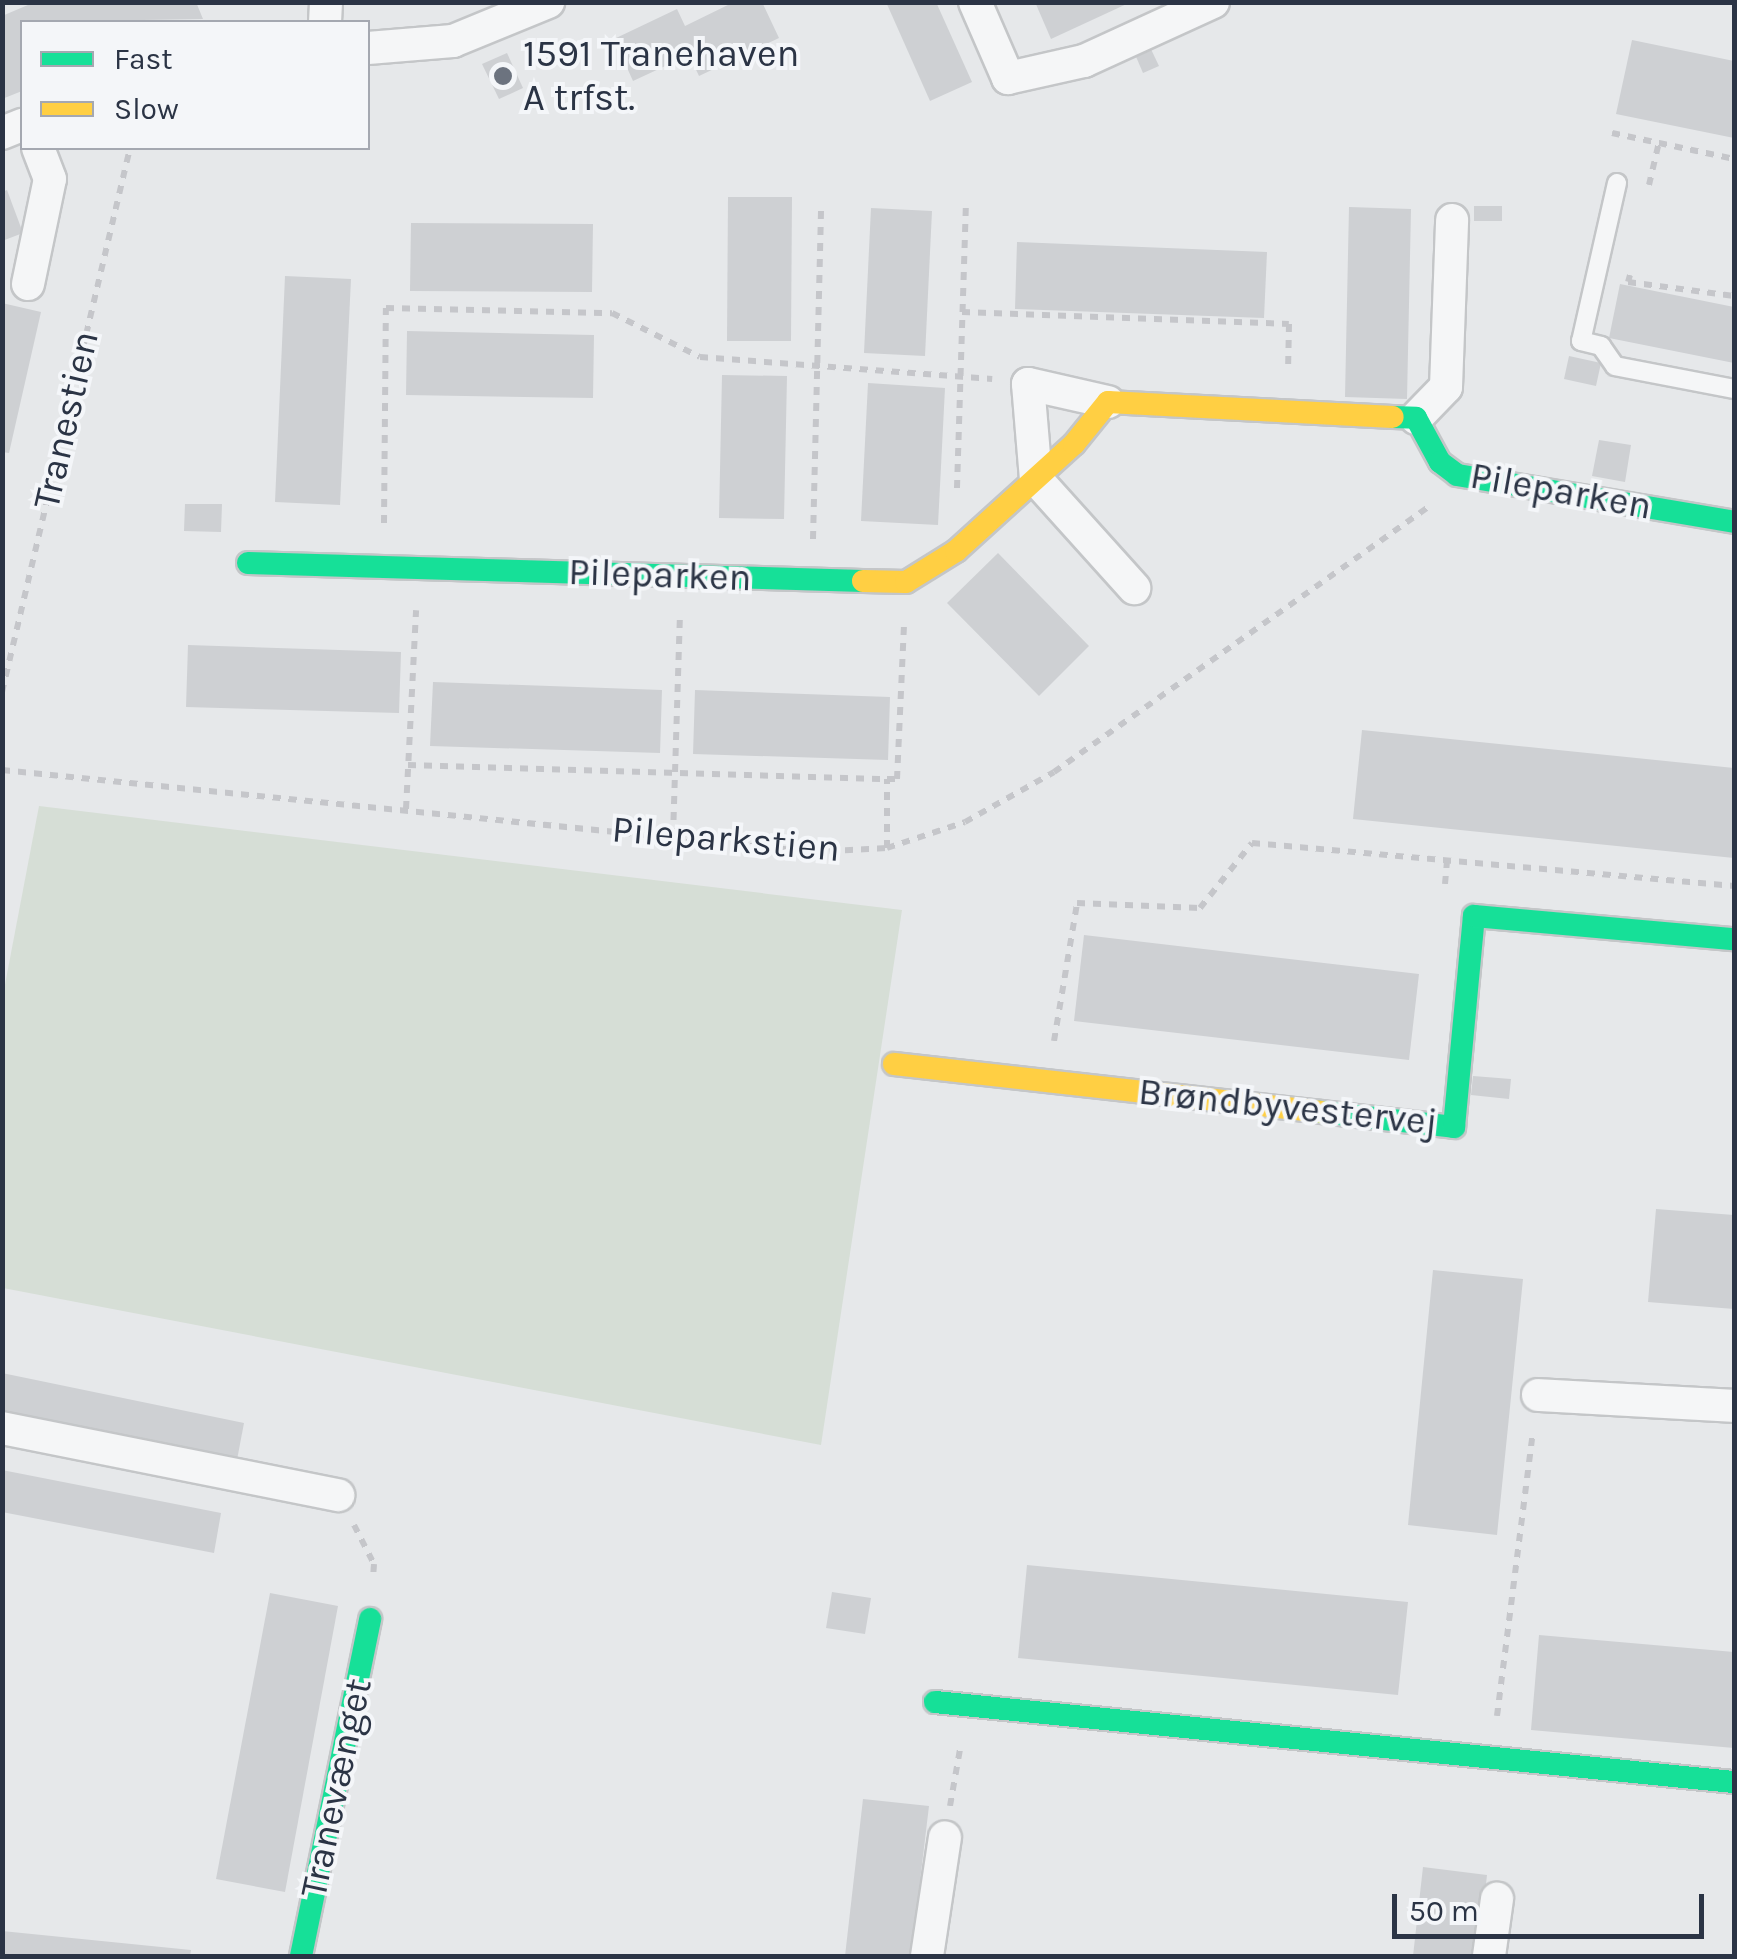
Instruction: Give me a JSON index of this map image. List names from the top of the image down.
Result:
{
  "streets": {
    "street": ["Pileparken", "Brøndbyvestervej", "Tranevænget"],
    "path": ["Tranestien", "Pileparkstien"]
  },
  "crossings": [
    ["Pileparken", "Pileparkstien"]
  ],
  "places": ["1591 Tranehaven A trfst."],
  "legend": ["Fast", "Slow"],
  "scale_bar": "50 m"
}
